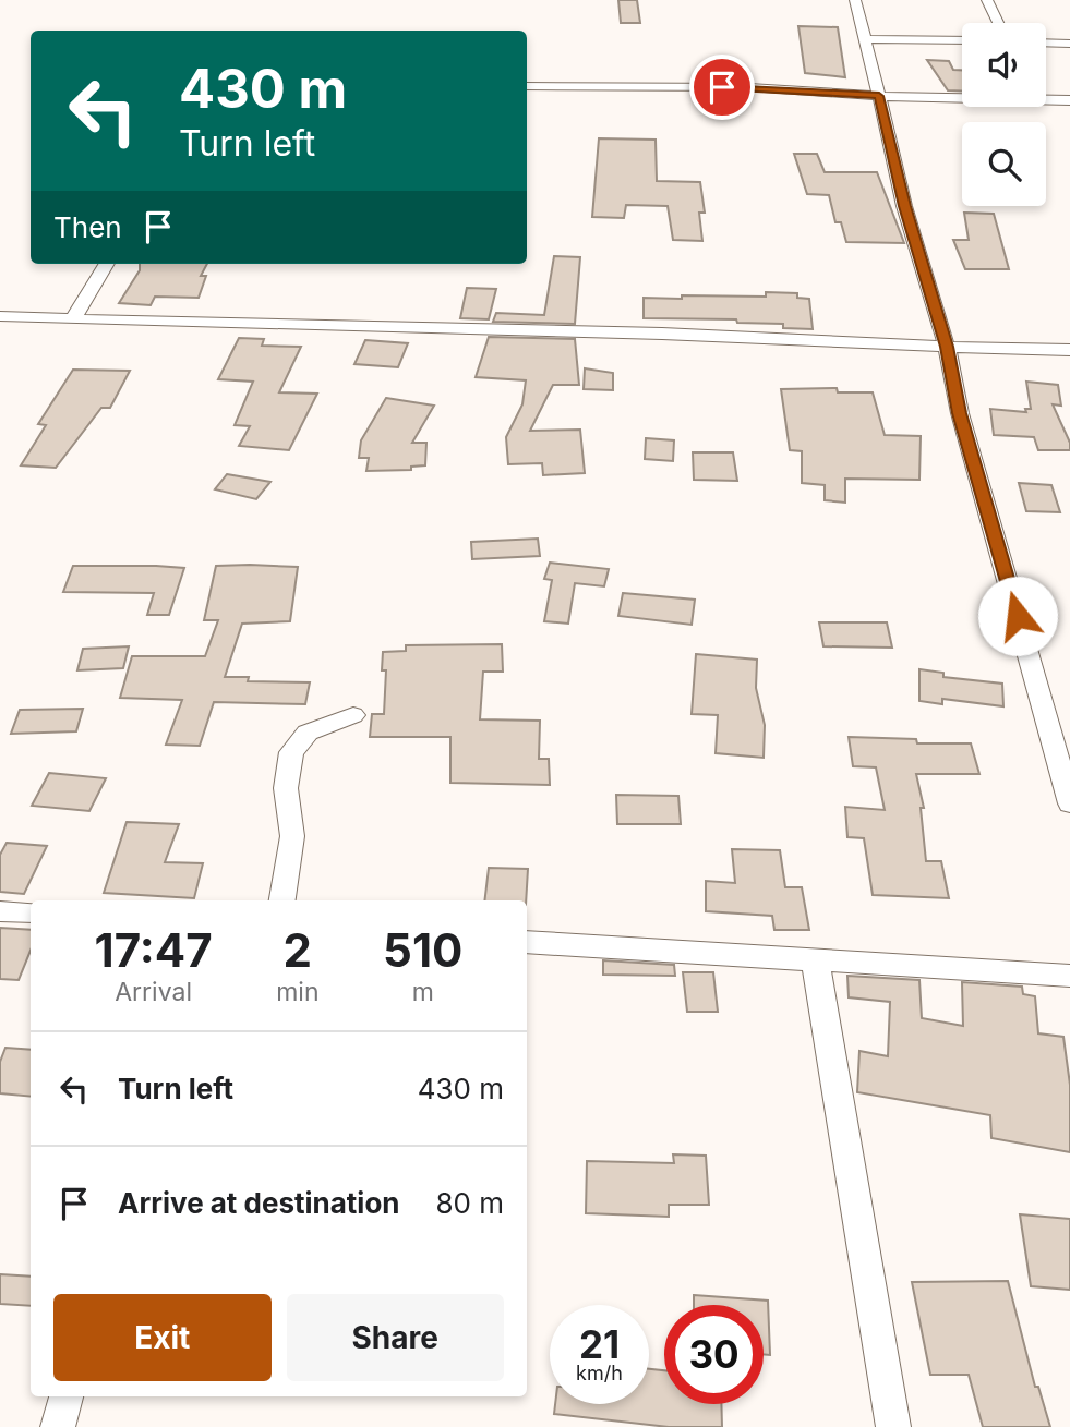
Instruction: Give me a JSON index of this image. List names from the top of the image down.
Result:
{
  "page": {
    "turn": ["430 m", "Turn left"],
    "then": "Then",
    "eta": [
      "17:47",
      "Arrival",
      "2",
      "min",
      "510",
      "m"
    ],
    "list": [
      {
        "name": "Turn left",
        "value": "430 m"
      },
      {
        "name": "Arrive at destination",
        "value": "80 m"
      }
    ],
    "buttons": ["Exit", "Share"],
    "speed": "21 km/h",
    "limit": "30"
  }
}
